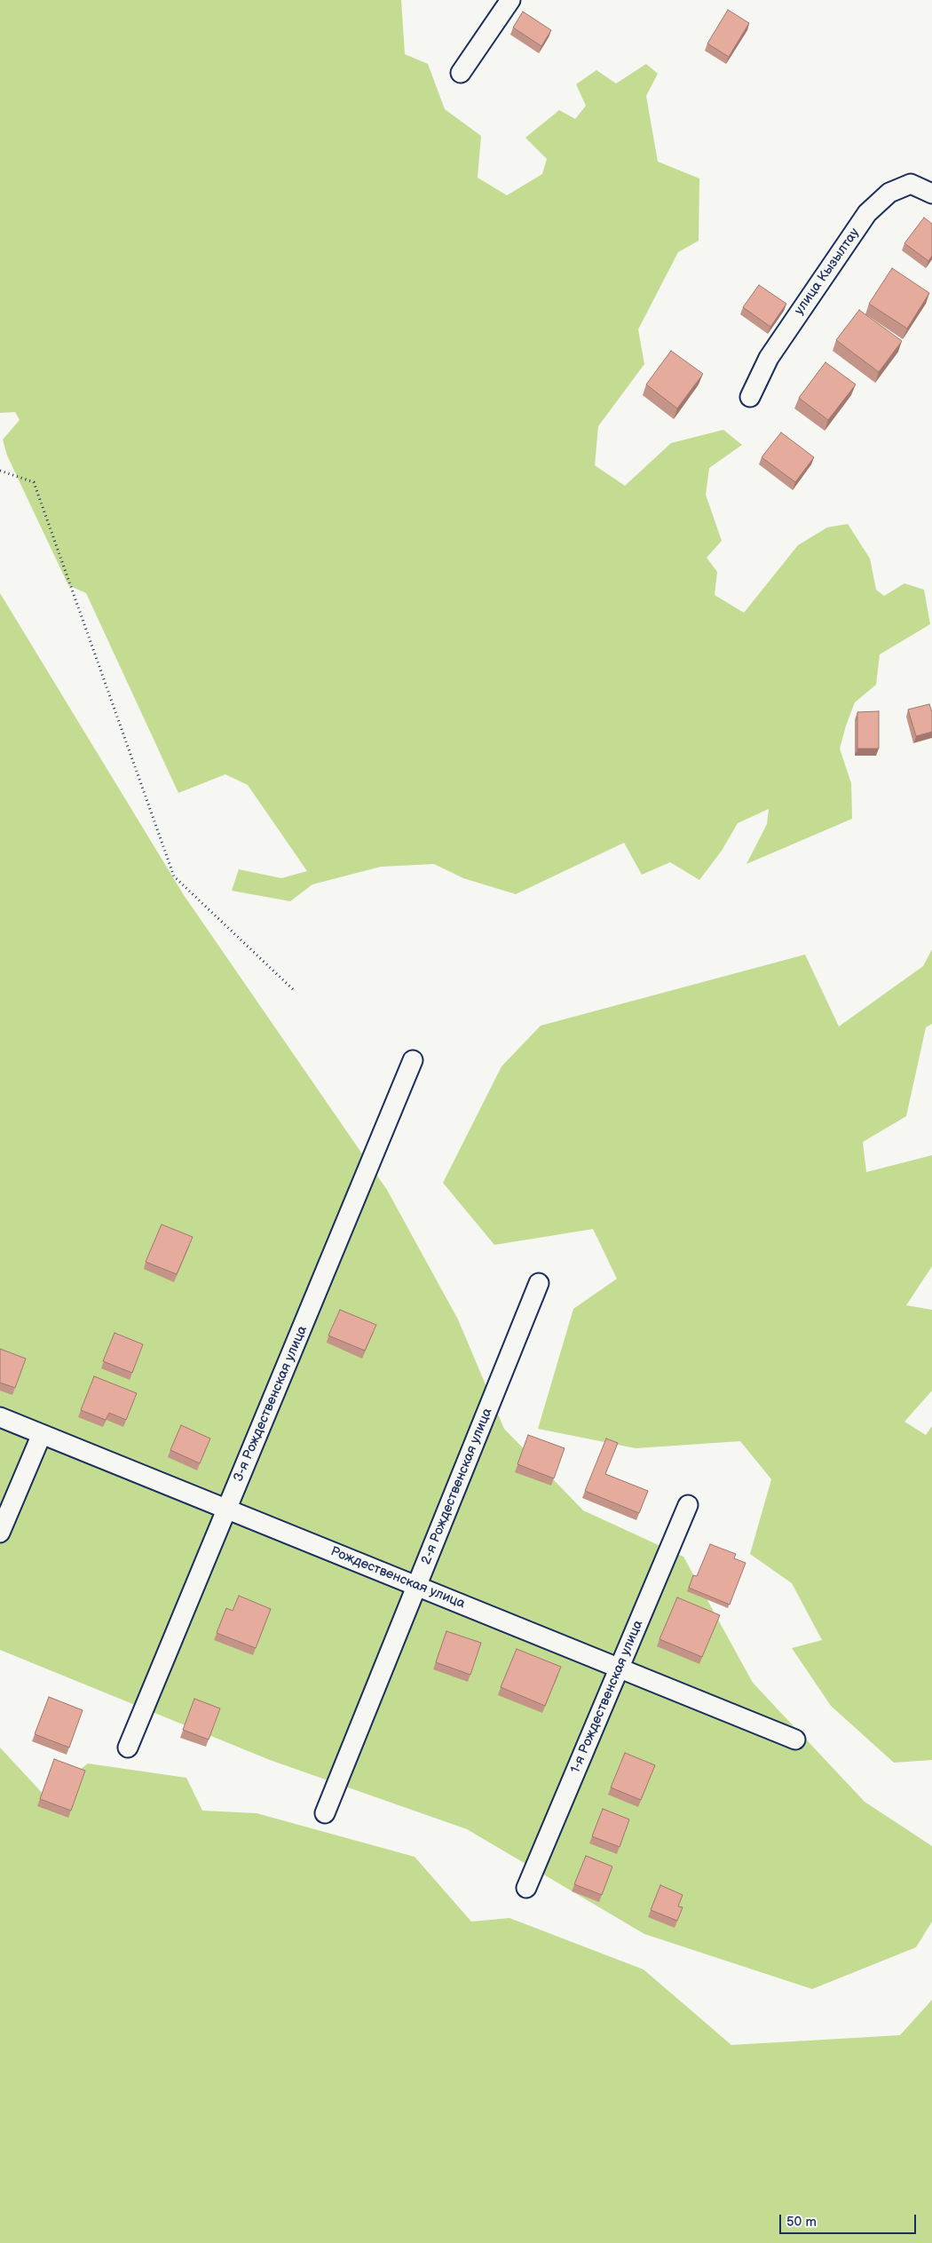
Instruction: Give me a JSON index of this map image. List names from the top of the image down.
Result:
{
  "streets": {
    "street": [
      "улица Кызылтау",
      "3-я Рождественская улица",
      "2-я Рождественская улица",
      "Рождественская улица",
      "1-я Рождественская улица"
    ]
  },
  "crossings": [
    ["3-я Рождественская улица", "Рождественская улица"],
    ["2-я Рождественская улица", "Рождественская улица"],
    ["Рождественская улица", "1-я Рождественская улица"]
  ],
  "scale_bar": "50 m"
}
